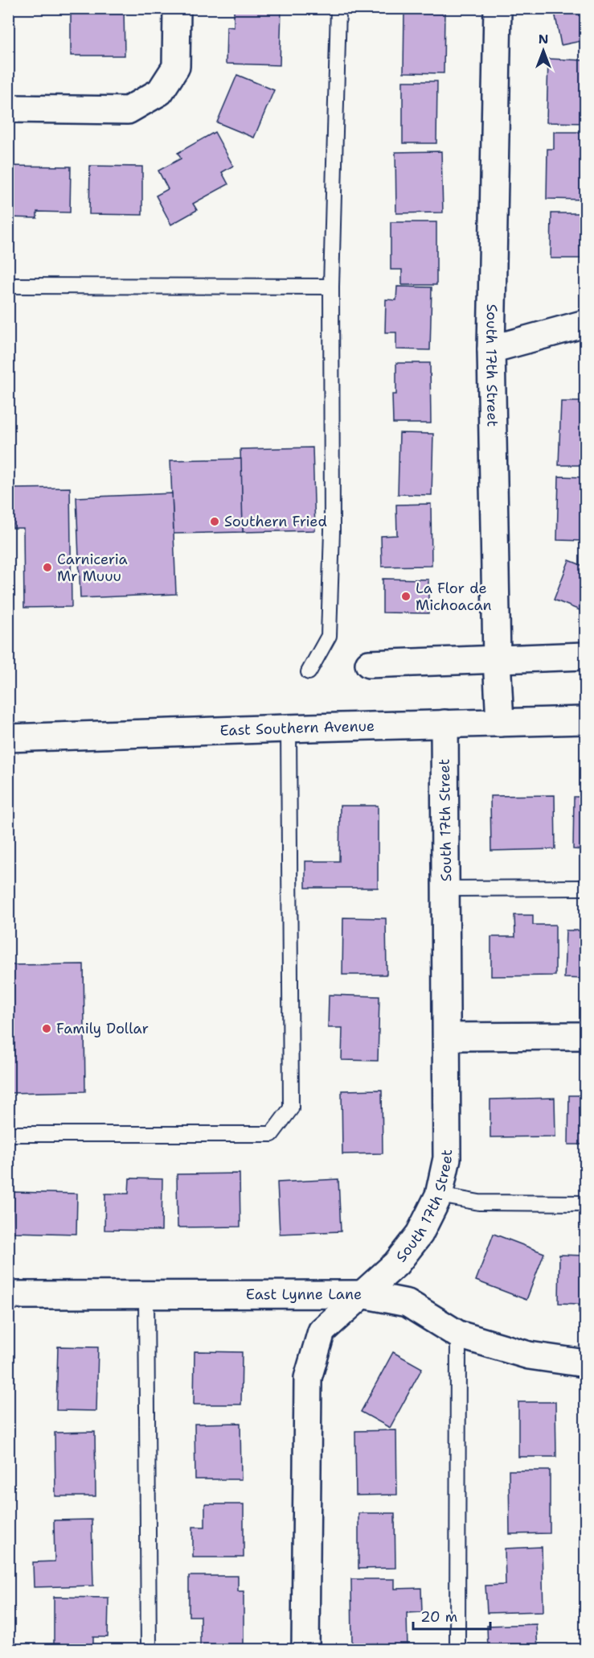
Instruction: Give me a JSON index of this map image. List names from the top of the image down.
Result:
{
  "streets": {
    "street": ["South 17th Street", "East Southern Avenue", "East Lynne Lane"]
  },
  "crossings": [
    ["South 17th Street", "East Southern Avenue"],
    ["South 17th Street", "East Lynne Lane"]
  ],
  "places": [
    "Southern Fried",
    "Carniceria Mr Muuu",
    "La Flor de Michoacan",
    "Family Dollar"
  ],
  "scale_bar": "20 m",
  "north": "top"
}
